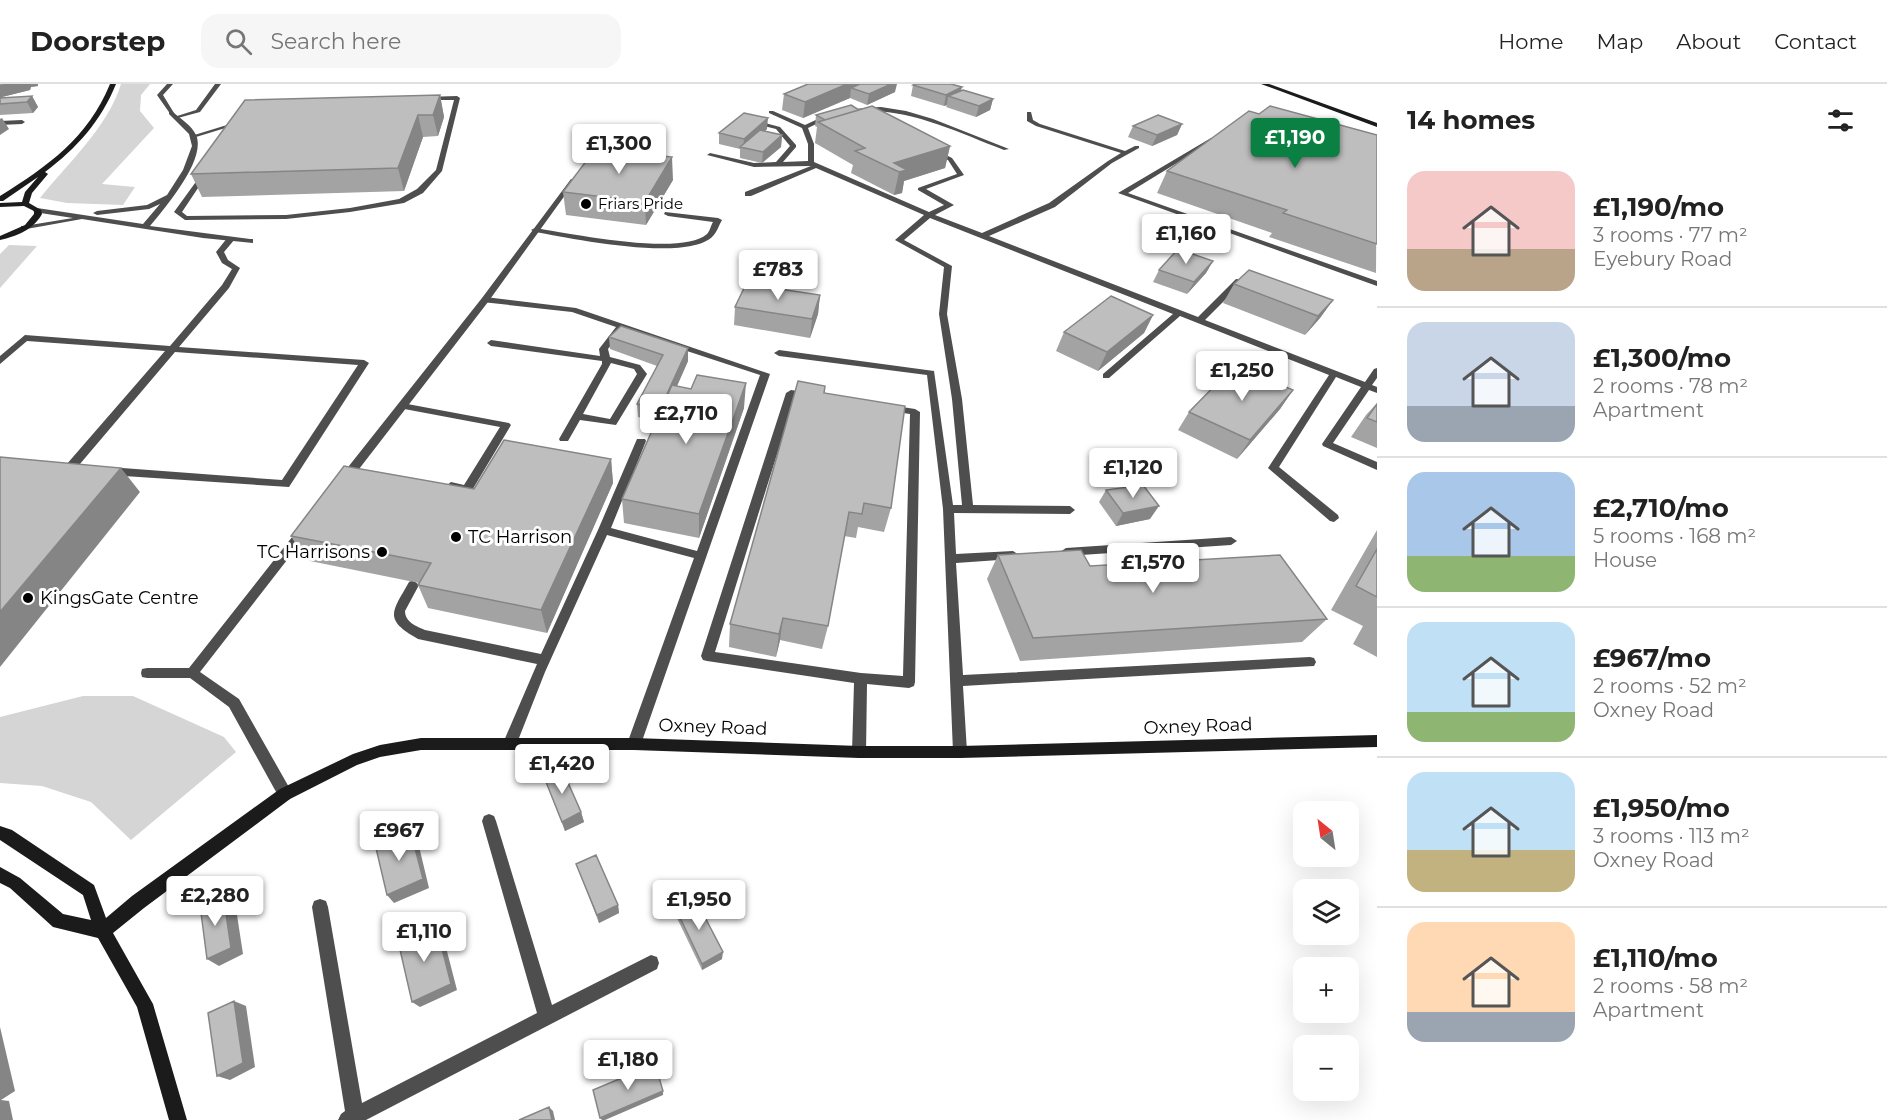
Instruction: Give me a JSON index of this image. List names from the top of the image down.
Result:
{
  "streets": {
    "street": ["Oxney Road"]
  },
  "places": [
    "Friars Pride",
    "TC Harrison",
    "TC Harrisons",
    "KingsGate Centre"
  ],
  "north": "top left",
  "page": {
    "header": "Doorstep",
    "search": "Search here",
    "nav": [
      "Home",
      "Map",
      "About",
      "Contact"
    ],
    "heading": "14 homes",
    "price": [
      "£1,190",
      "£1,300",
      "£1,160",
      "£783",
      "£1,250",
      "£2,710",
      "£1,120",
      "£1,570",
      "£1,420",
      "£967",
      "£2,280",
      "£1,950",
      "£1,110",
      "£1,180"
    ],
    "list": [
      {
        "name": "£1,190/mo",
        "note": "3 rooms · 77 m² · Eyebury Road"
      },
      {
        "name": "£1,300/mo",
        "note": "2 rooms · 78 m² · Apartment"
      },
      {
        "name": "£2,710/mo",
        "note": "5 rooms · 168 m² · House"
      },
      {
        "name": "£967/mo",
        "note": "2 rooms · 52 m² · Oxney Road"
      },
      {
        "name": "£1,950/mo",
        "note": "3 rooms · 113 m² · Oxney Road"
      },
      {
        "name": "£1,110/mo",
        "note": "2 rooms · 58 m² · Apartment"
      }
    ],
    "map_buttons": ["+", "−"]
  }
}
